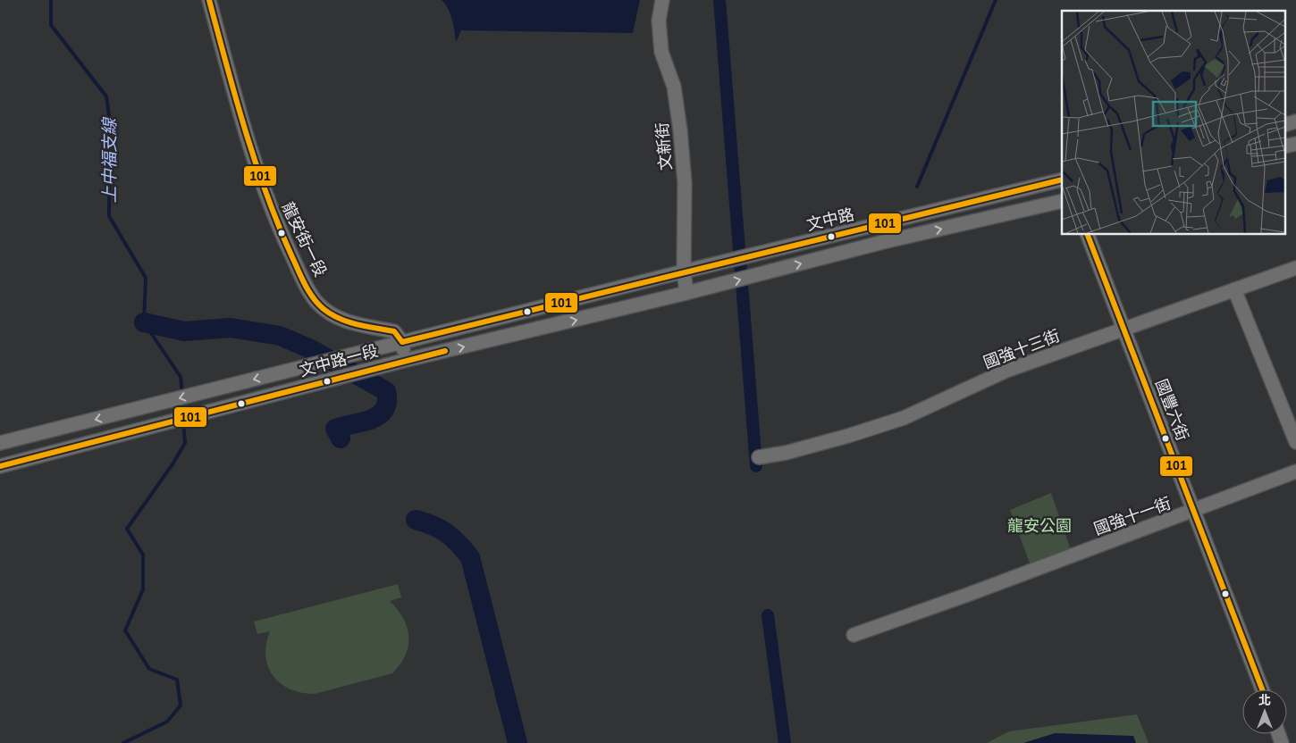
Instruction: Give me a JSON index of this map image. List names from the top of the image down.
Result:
{
  "streets": {
    "street": [
      "文新街",
      "文中路",
      "龍安街一段",
      "國強十三街",
      "文中路一段",
      "國豐六街",
      "國強十一街"
    ]
  },
  "crossings": [
    ["文新街", "文中路"],
    ["文新街", "文中路一段"],
    ["文中路", "文中路一段"],
    ["龍安街一段", "文中路一段"],
    ["國強十三街", "國豐六街"],
    ["國豐六街", "國強十一街"]
  ],
  "water": ["上中福支線"],
  "parks": ["龍安公園"],
  "lines": ["transit line 101"],
  "north": "top"
}
